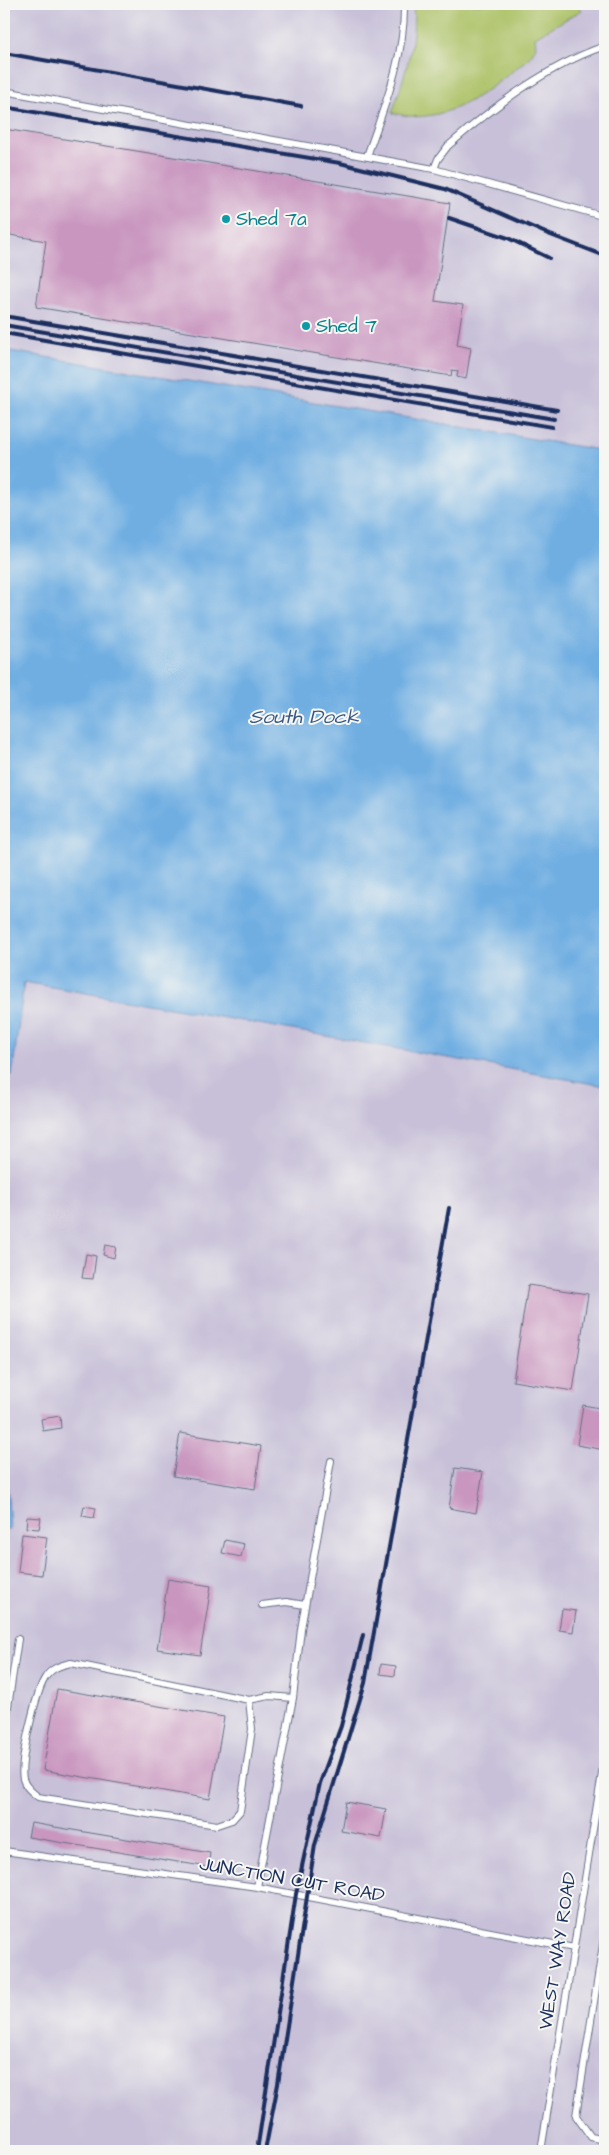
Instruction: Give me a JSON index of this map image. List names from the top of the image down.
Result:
{
  "streets": {
    "lane": ["JUNCTION CUT ROAD", "WEST WAY ROAD"]
  },
  "crossings": [
    ["JUNCTION CUT ROAD", "WEST WAY ROAD"]
  ],
  "water": ["South Dock"],
  "places": ["Shed 7a", "Shed 7"]
}
